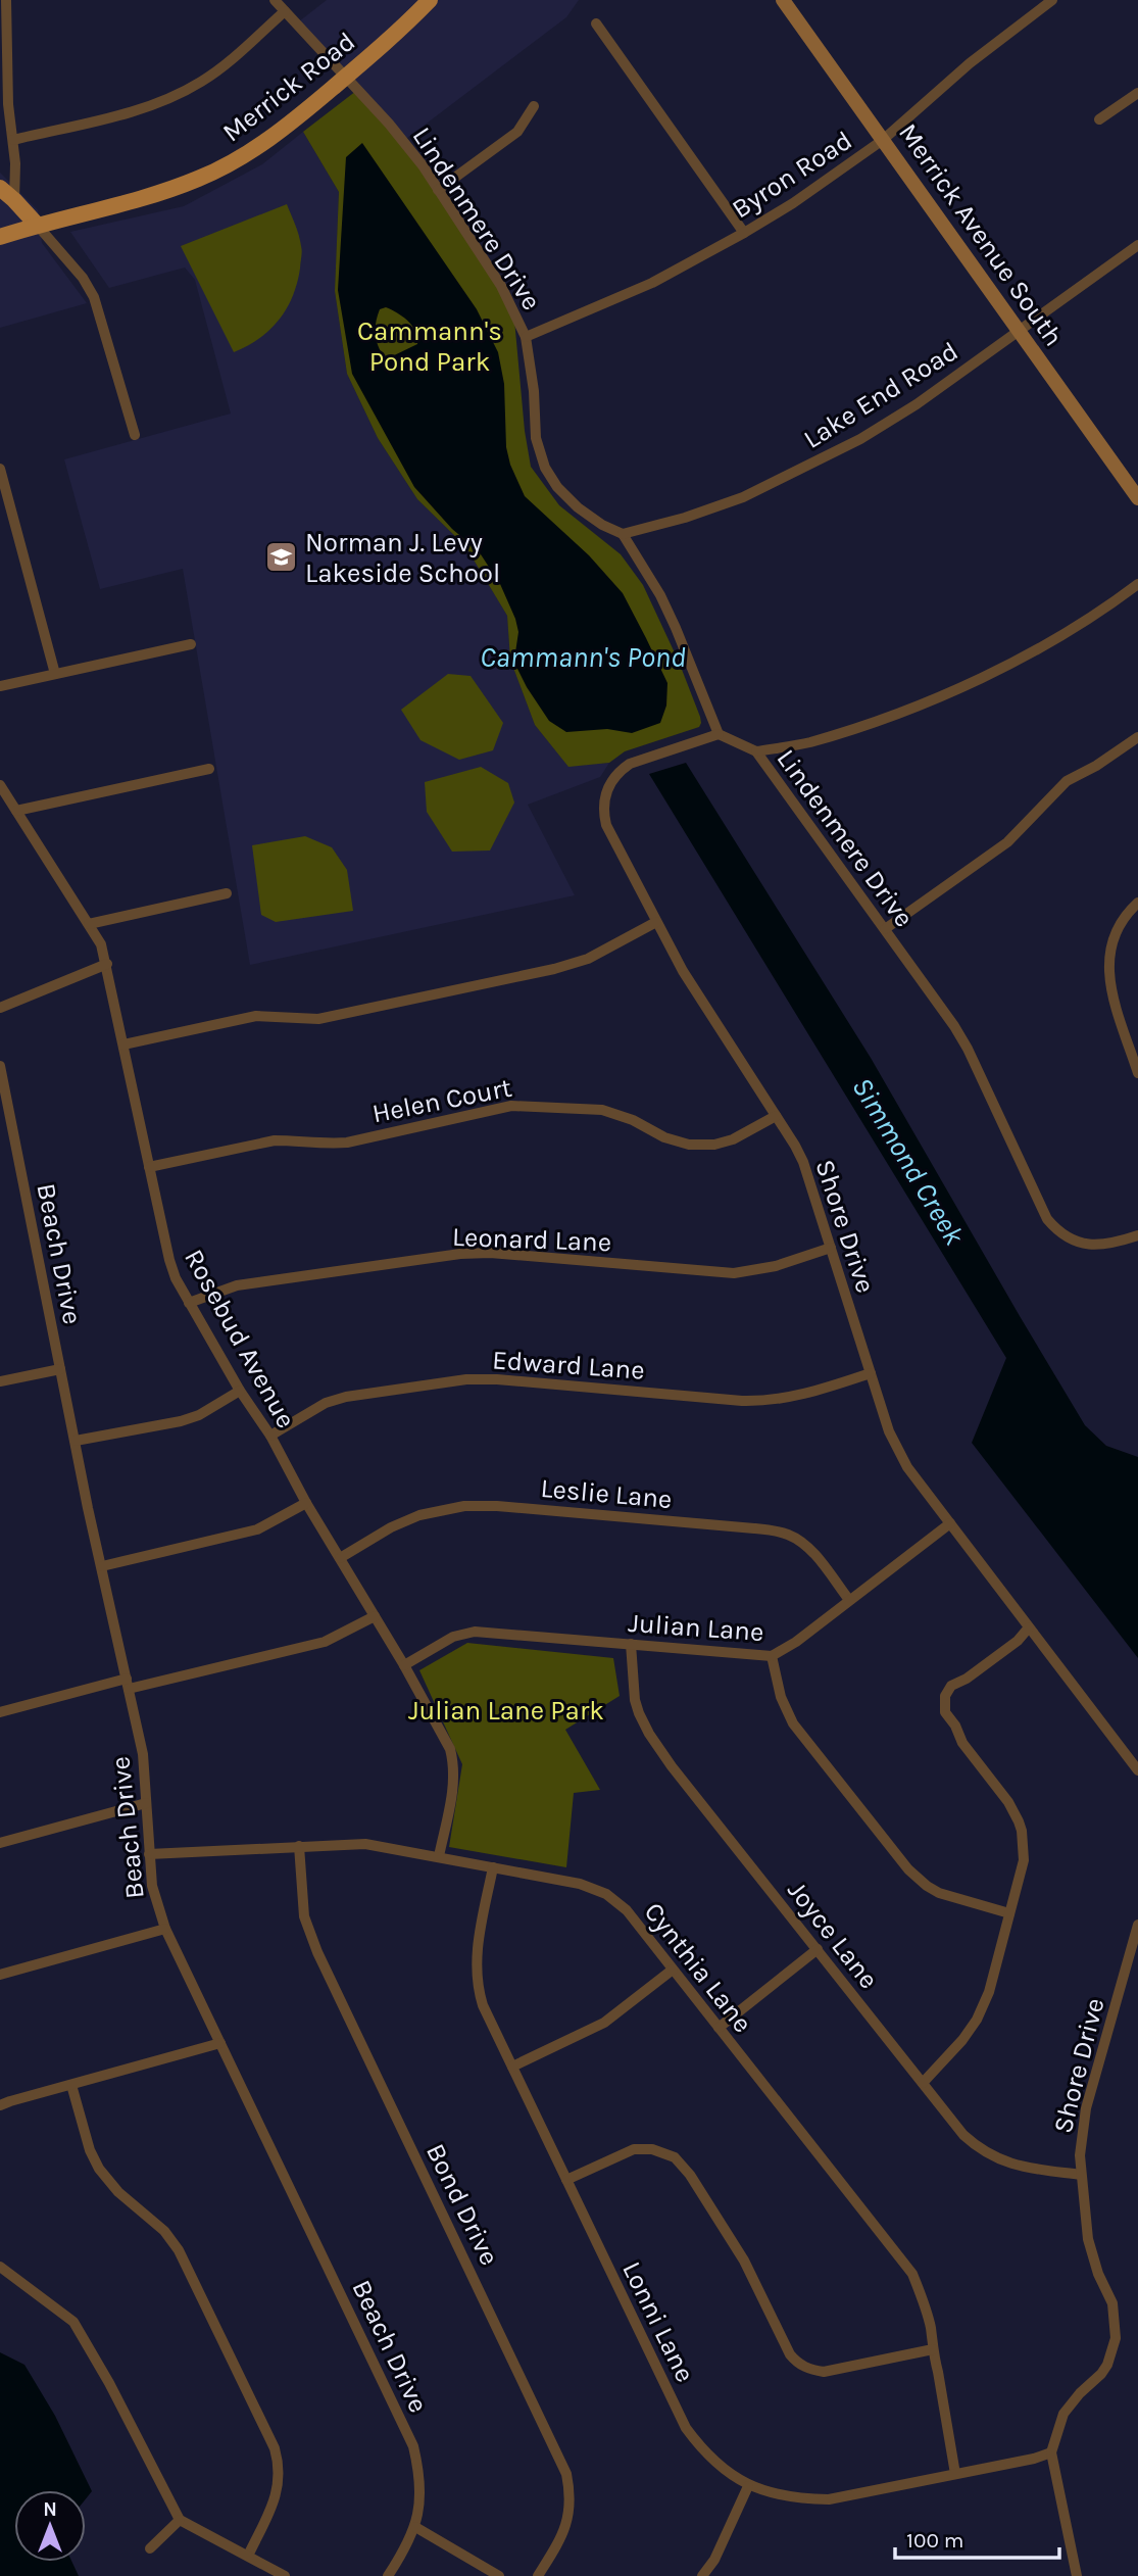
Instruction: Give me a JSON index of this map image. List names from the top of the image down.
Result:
{
  "streets": {
    "main road": ["Merrick Road"],
    "street": [
      "Byron Road",
      "Lindenmere Drive",
      "Merrick Avenue South",
      "Lake End Road",
      "Helen Court",
      "Shore Drive",
      "Leonard Lane",
      "Beach Drive",
      "Rosebud Avenue",
      "Edward Lane",
      "Leslie Lane",
      "Julian Lane",
      "Joyce Lane",
      "Cynthia Lane",
      "Bond Drive",
      "Lonni Lane"
    ]
  },
  "crossings": [
    ["Merrick Road", "Lindenmere Drive"],
    ["Byron Road", "Lindenmere Drive"],
    ["Byron Road", "Merrick Avenue South"],
    ["Lindenmere Drive", "Lake End Road"],
    ["Lindenmere Drive", "Shore Drive"],
    ["Merrick Avenue South", "Lake End Road"],
    ["Helen Court", "Shore Drive"],
    ["Helen Court", "Rosebud Avenue"],
    ["Shore Drive", "Leonard Lane"],
    ["Shore Drive", "Edward Lane"],
    ["Shore Drive", "Julian Lane"],
    ["Shore Drive", "Joyce Lane"],
    ["Shore Drive", "Lonni Lane"],
    ["Leonard Lane", "Rosebud Avenue"],
    ["Beach Drive", "Cynthia Lane"],
    ["Rosebud Avenue", "Edward Lane"],
    ["Rosebud Avenue", "Leslie Lane"],
    ["Rosebud Avenue", "Julian Lane"],
    ["Rosebud Avenue", "Cynthia Lane"],
    ["Leslie Lane", "Julian Lane"],
    ["Julian Lane", "Joyce Lane"],
    ["Cynthia Lane", "Bond Drive"],
    ["Cynthia Lane", "Lonni Lane"]
  ],
  "water": ["Cammann's Pond", "Simmond Creek"],
  "parks": ["Cammann's Pond Park", "Julian Lane Park"],
  "places": {
    "school or university": ["Norman J. Levy Lakeside School"]
  },
  "scale_bar": "100 m",
  "north": "top"
}
